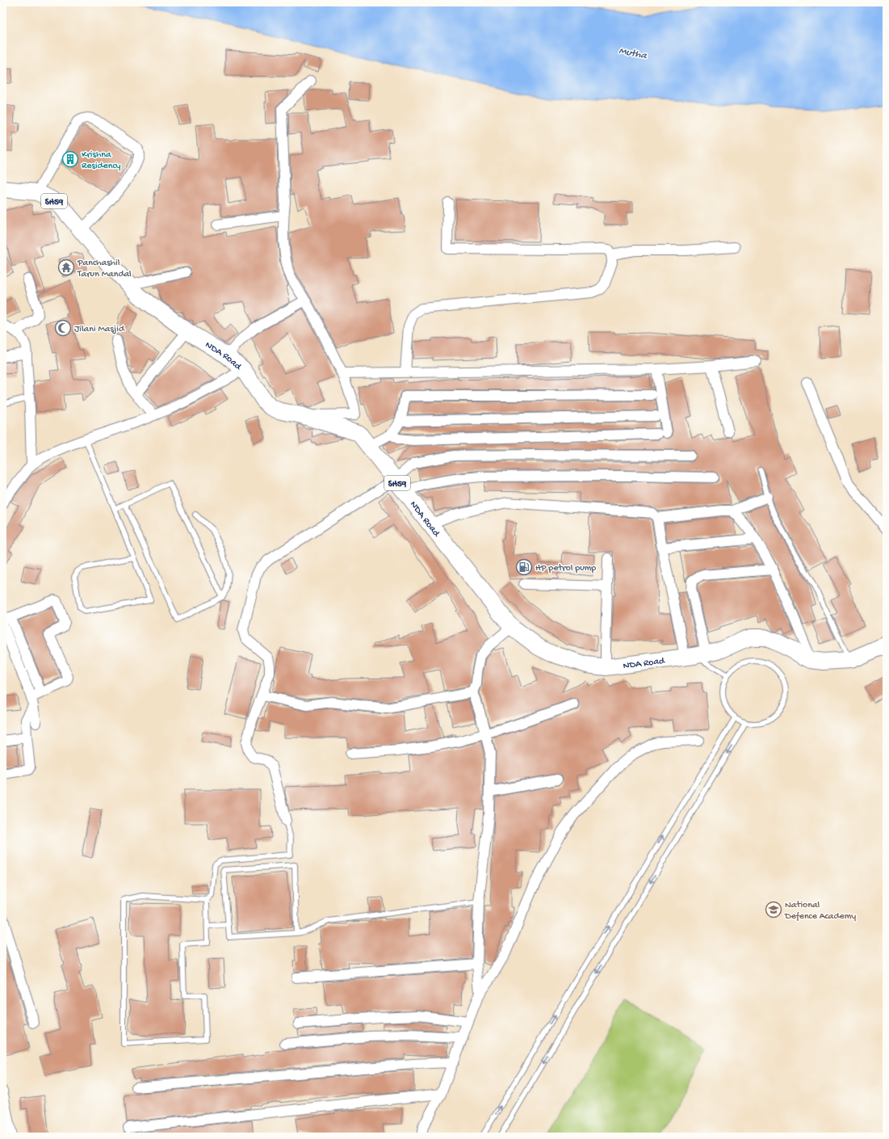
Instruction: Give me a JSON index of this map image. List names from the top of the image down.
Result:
{
  "streets": {
    "main road": ["SH59", "NDA Road"]
  },
  "water": ["Mutha"],
  "places": {
    "building": ["Krishna Residency"],
    "temple": ["Panchashil Tarun Mandal"],
    "mosque": ["Jilani Masjid"],
    "fuel station": ["HP petrol pump"],
    "school or university": ["National Defence Academy"]
  }
}
